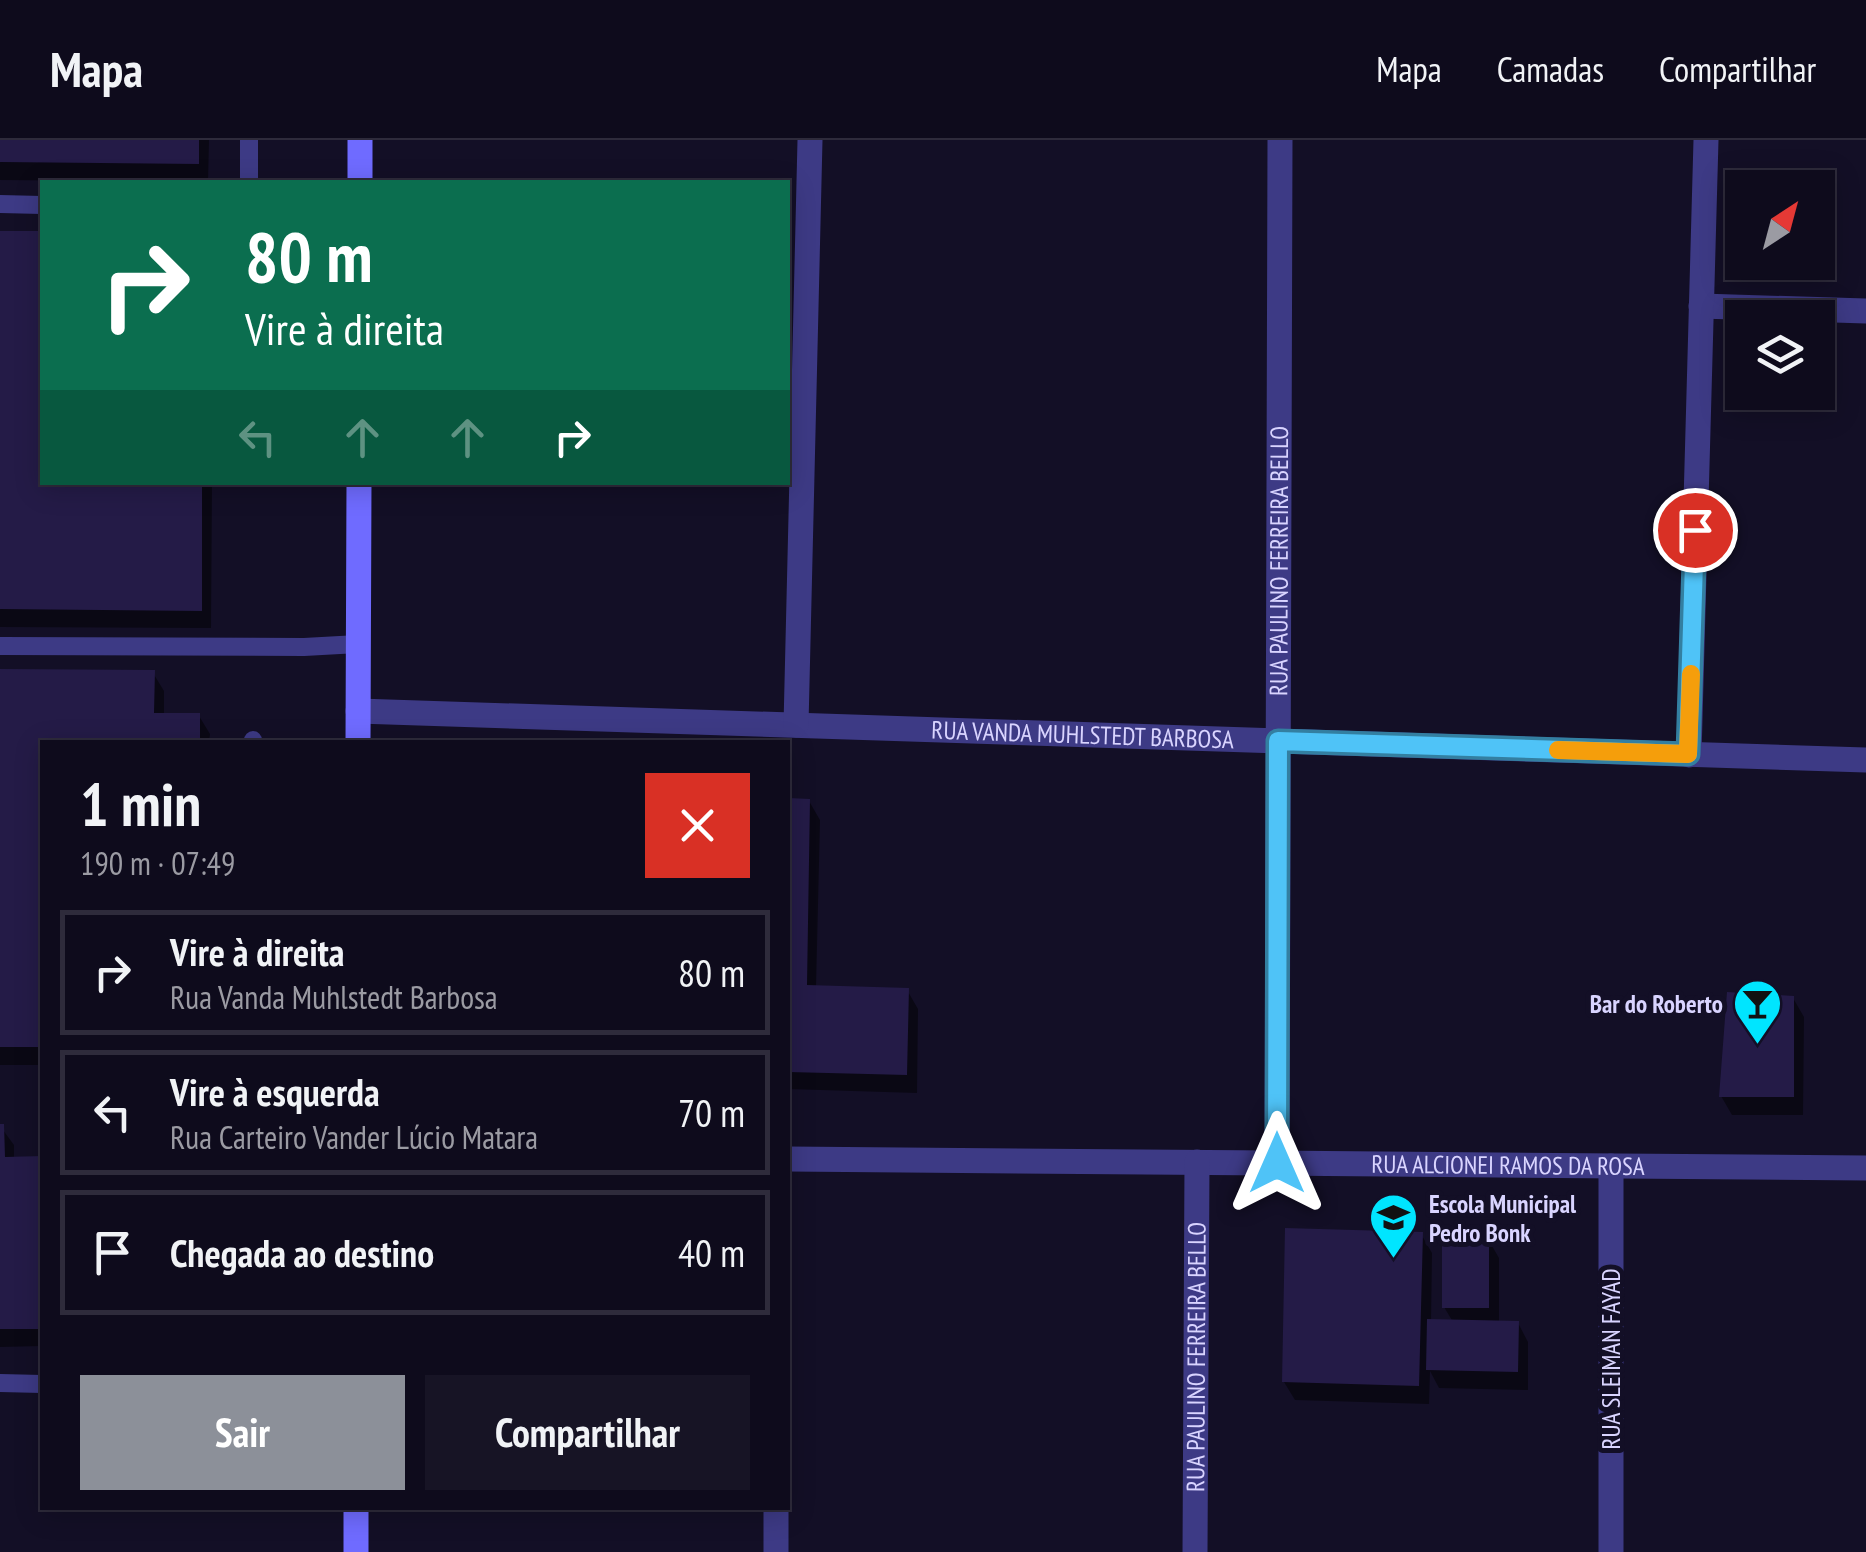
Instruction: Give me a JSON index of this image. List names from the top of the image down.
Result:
{
  "streets": {
    "street": [
      "RUA PAULINO FERREIRA BELLO",
      "RUA VANDA MUHLSTEDT BARBOSA",
      "RUA ALCIONEI RAMOS DA ROSA",
      "RUA SLEIMAN FAYAD"
    ]
  },
  "crossings": [
    ["RUA PAULINO FERREIRA BELLO", "RUA VANDA MUHLSTEDT BARBOSA"],
    ["RUA PAULINO FERREIRA BELLO", "RUA ALCIONEI RAMOS DA ROSA"],
    ["RUA ALCIONEI RAMOS DA ROSA", "RUA SLEIMAN FAYAD"]
  ],
  "places": {
    "bar": ["Bar do Roberto"],
    "school or university": ["Escola Municipal Pedro Bonk"]
  },
  "north": "top right",
  "page": {
    "header": "Mapa",
    "nav": ["Mapa", "Camadas", "Compartilhar"],
    "turn": ["80 m", "Vire à direita"],
    "heading": ["1 min", "190 m · 07:49"],
    "list": [
      {
        "name": "Vire à direita",
        "note": "Rua Vanda Muhlstedt Barbosa",
        "value": "80 m"
      },
      {
        "name": "Vire à esquerda",
        "note": "Rua Carteiro Vander Lúcio Matara",
        "value": "70 m"
      },
      {
        "name": "Chegada ao destino",
        "value": "40 m"
      }
    ],
    "buttons": ["Sair", "Compartilhar"]
  }
}
